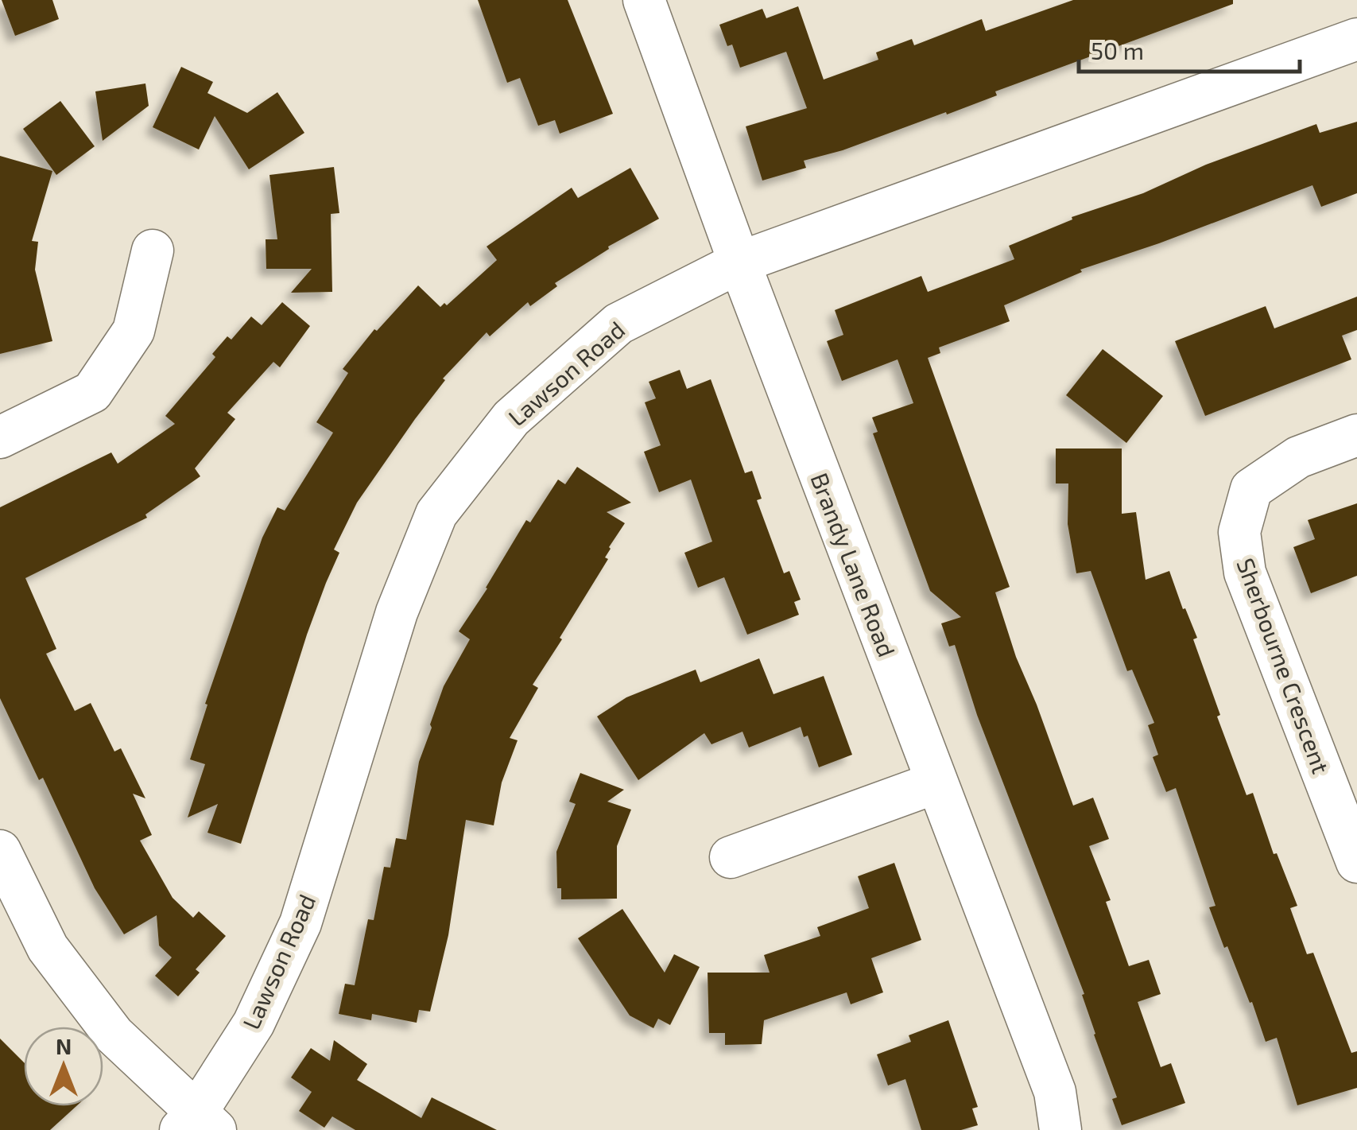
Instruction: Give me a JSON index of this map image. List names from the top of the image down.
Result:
{
  "streets": {
    "street": ["Lawson Road", "Brandy Lane Road", "Sherbourne Crescent"]
  },
  "crossings": [
    ["Lawson Road", "Brandy Lane Road"]
  ],
  "scale_bar": "50 m",
  "north": "top"
}
